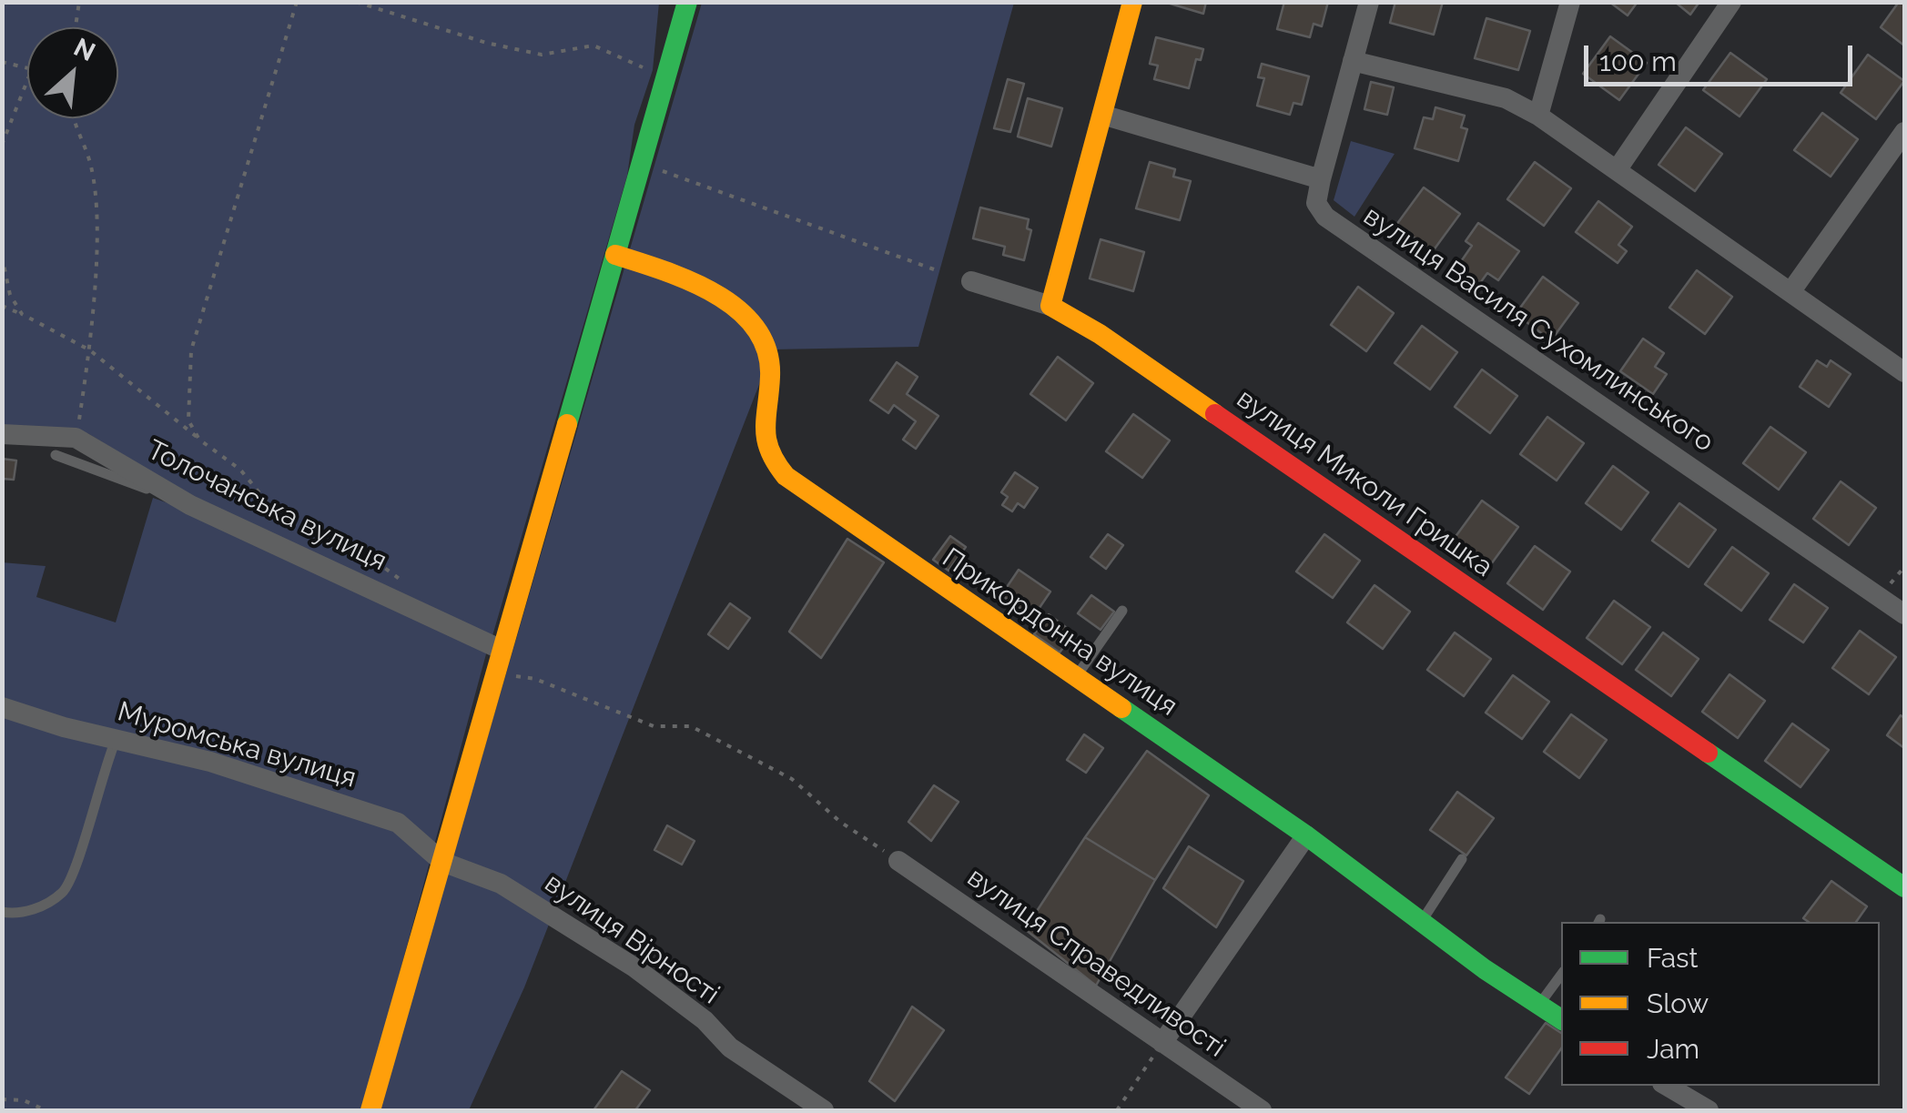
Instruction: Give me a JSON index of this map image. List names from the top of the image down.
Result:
{
  "streets": {
    "street": [
      "вулиця Василя Сухомлинського",
      "вулиця Миколи Гришка",
      "Толочанська вулиця",
      "Прикордонна вулиця",
      "Муромська вулиця",
      "вулиця Вірності",
      "вулиця Справедливості"
    ]
  },
  "crossings": [
    ["Муромська вулиця", "вулиця Вірності"]
  ],
  "legend": ["Fast", "Slow", "Jam"],
  "scale_bar": "100 m",
  "north": "top right"
}
